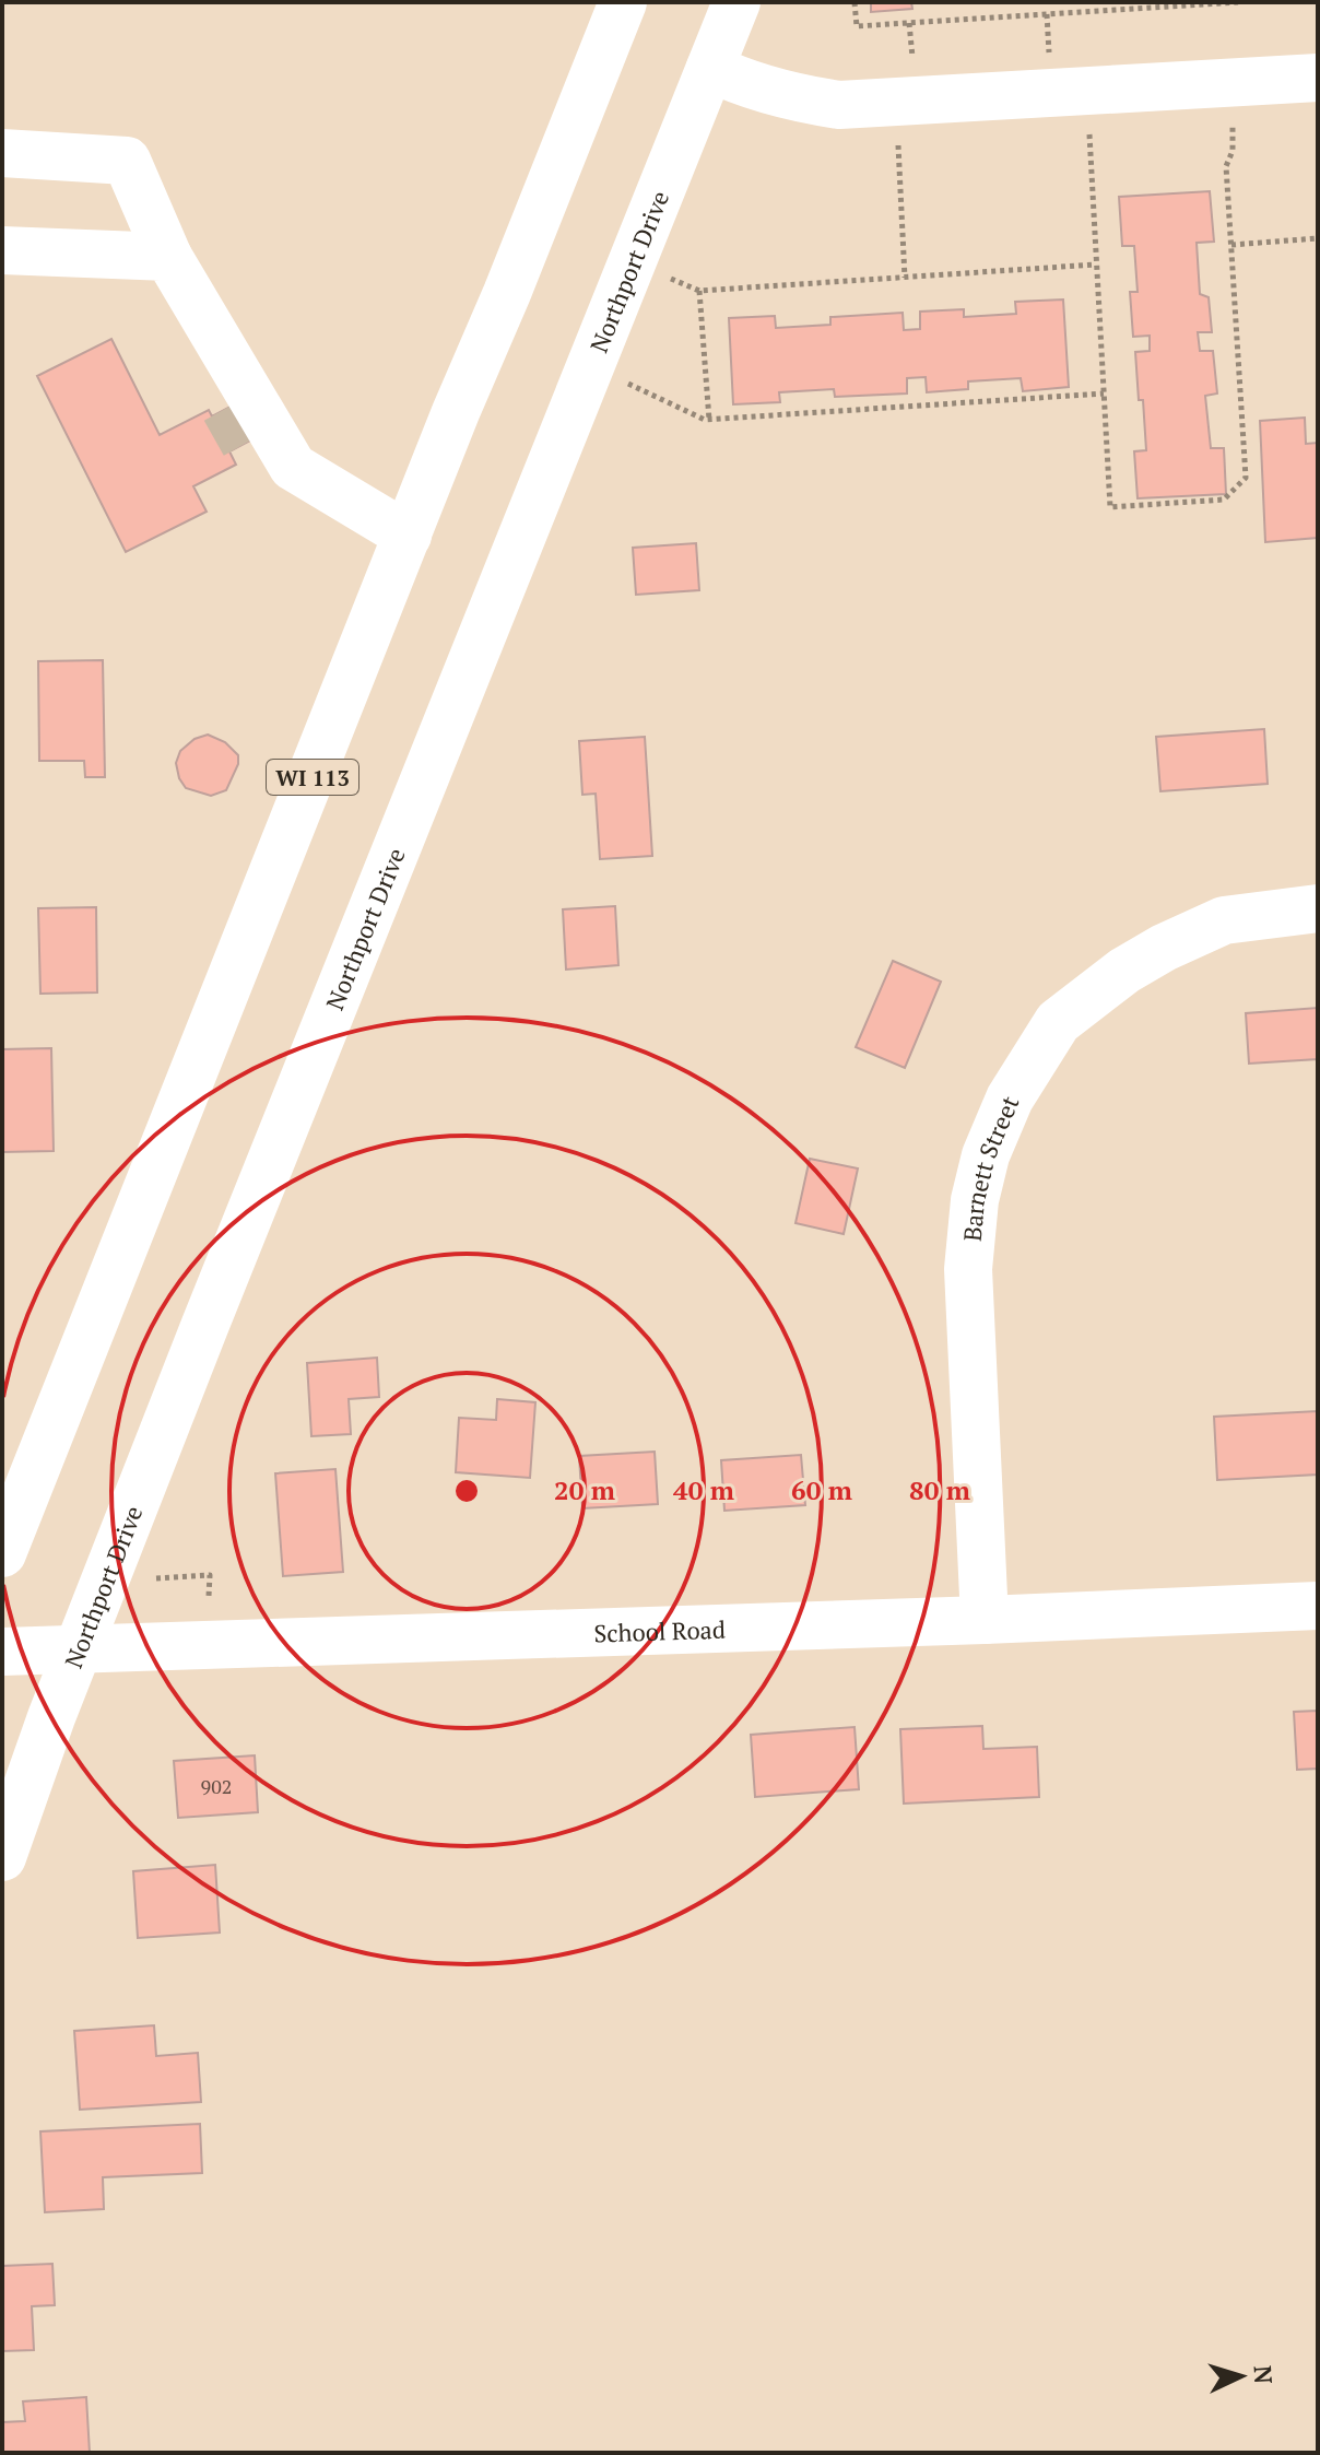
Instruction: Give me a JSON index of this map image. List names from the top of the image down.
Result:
{
  "streets": {
    "main road": [
      "Northport Drive",
      "WI 113",
      "Barnett Street",
      "School Road"
    ]
  },
  "crossings": [
    ["Northport Drive", "School Road"],
    ["Barnett Street", "School Road"]
  ],
  "house_numbers": ["902"],
  "north": "right",
  "rings": [
    "20 m",
    "40 m",
    "60 m",
    "80 m"
  ]
}
